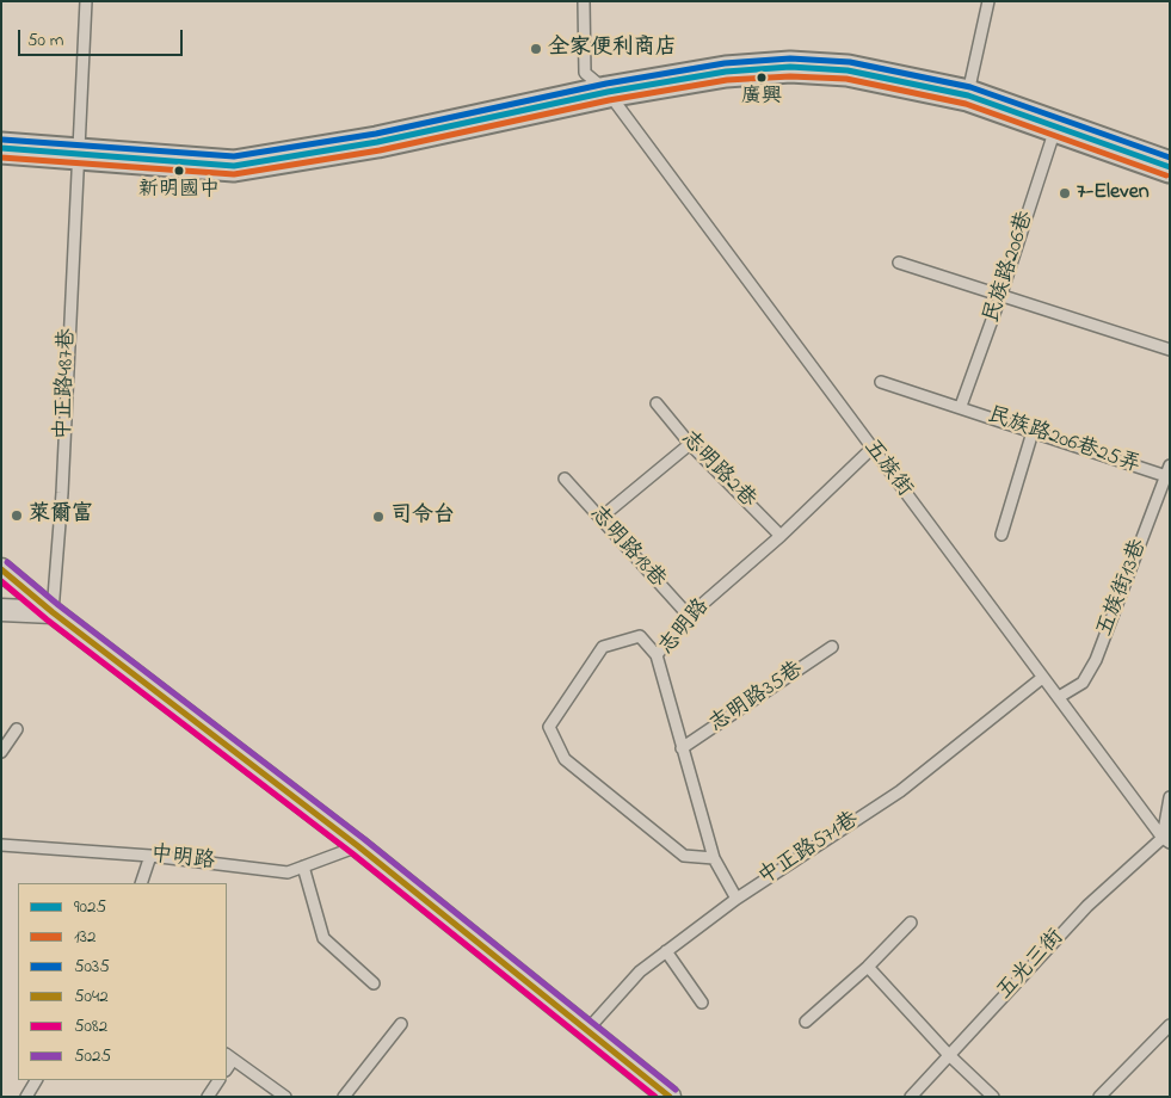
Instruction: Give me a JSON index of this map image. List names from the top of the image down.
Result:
{
  "streets": {
    "lane": [
      "民族路206巷",
      "中正路487巷",
      "民族路206巷25弄",
      "五族街",
      "志明路2巷",
      "志明路18巷",
      "五族街13巷",
      "志明路",
      "志明路35巷",
      "中正路571巷",
      "中明路",
      "五光三街"
    ]
  },
  "crossings": [
    ["民族路206巷", "民族路206巷25弄"],
    ["民族路206巷25弄", "五族街13巷"],
    ["五族街", "五族街13巷"],
    ["五族街", "志明路"],
    ["五族街", "中正路571巷"],
    ["五族街", "五光三街"],
    ["志明路2巷", "志明路"],
    ["志明路18巷", "志明路"],
    ["志明路", "志明路35巷"],
    ["志明路", "中正路571巷"]
  ],
  "places": [
    "全家便利商店",
    "廣興",
    "新明國中",
    "7-Eleven",
    "萊爾富",
    "司令台"
  ],
  "lines": [
    "transit line 5035",
    "transit line 9025",
    "transit line 132",
    "transit line 5025",
    "transit line 5042",
    "transit line 5082"
  ],
  "legend": [
    "9025",
    "132",
    "5035",
    "5042",
    "5082",
    "5025"
  ],
  "scale_bar": "50 m"
}
